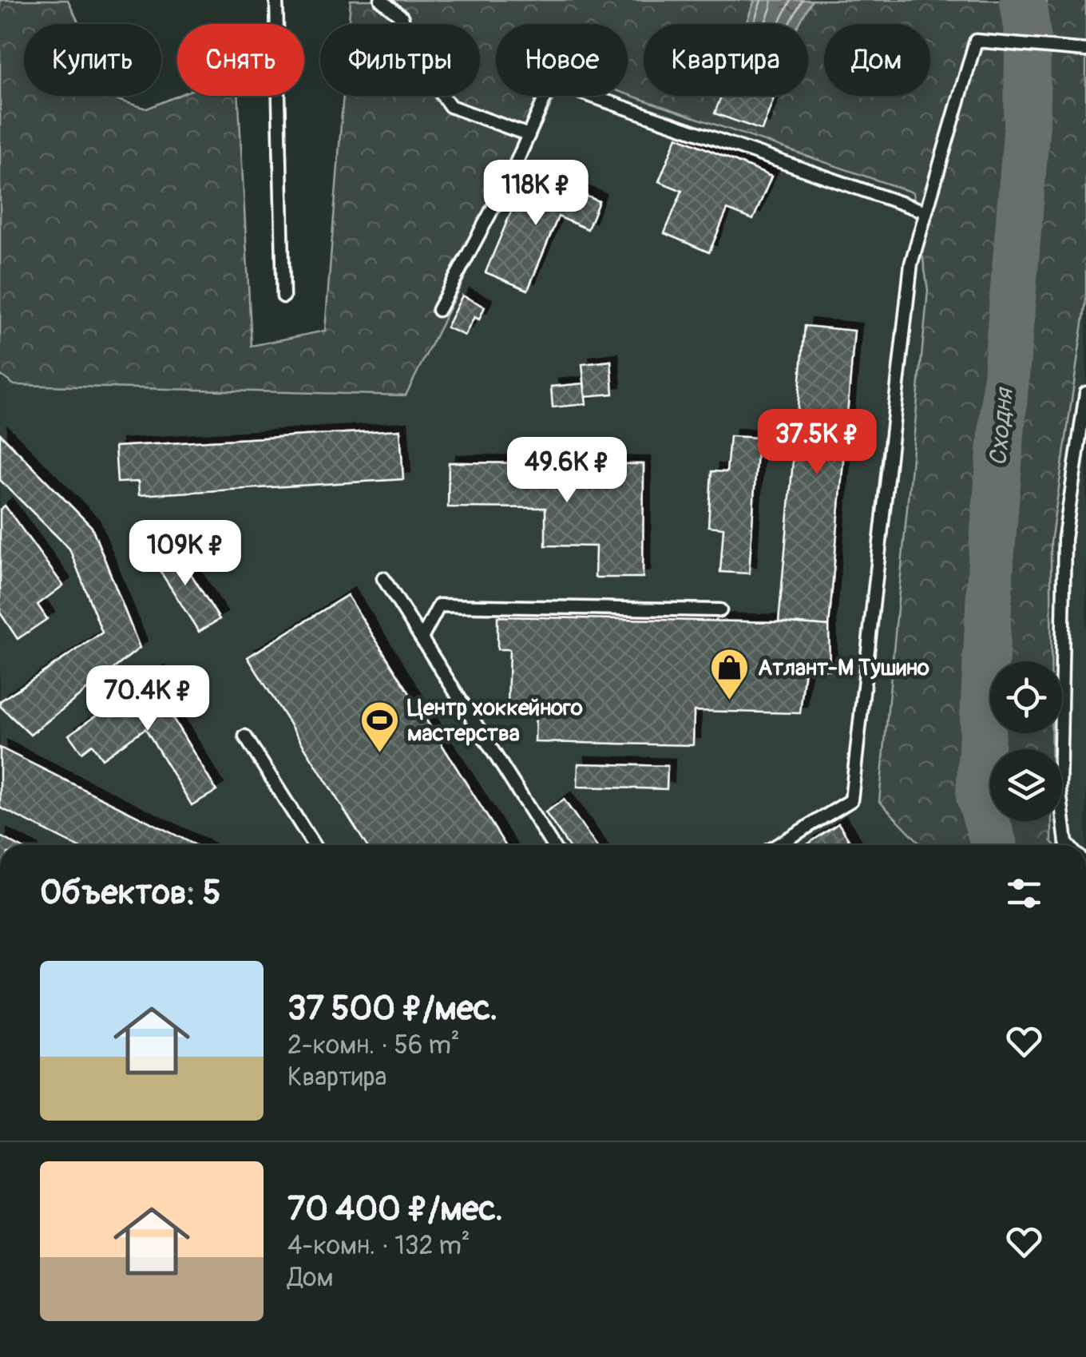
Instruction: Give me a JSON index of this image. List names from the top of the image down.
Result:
{
  "water": ["Сходня"],
  "places": {
    "shop": ["Атлант-М Тушино"],
    "sports": ["Центр хоккейного мастерства"]
  },
  "page": {
    "chip": [
      "Купить",
      "Снять",
      "Фильтры",
      "Новое",
      "Квартира",
      "Дом"
    ],
    "price": [
      "118K ₽",
      "37.5K ₽",
      "49.6K ₽",
      "109K ₽",
      "70.4K ₽"
    ],
    "heading": "Объектов: 5",
    "list": [
      {
        "name": "37 500 ₽/мес.",
        "note": "2-комн. · 56 m² · Квартира"
      },
      {
        "name": "70 400 ₽/мес.",
        "note": "4-комн. · 132 m² · Дом"
      }
    ]
  }
}
